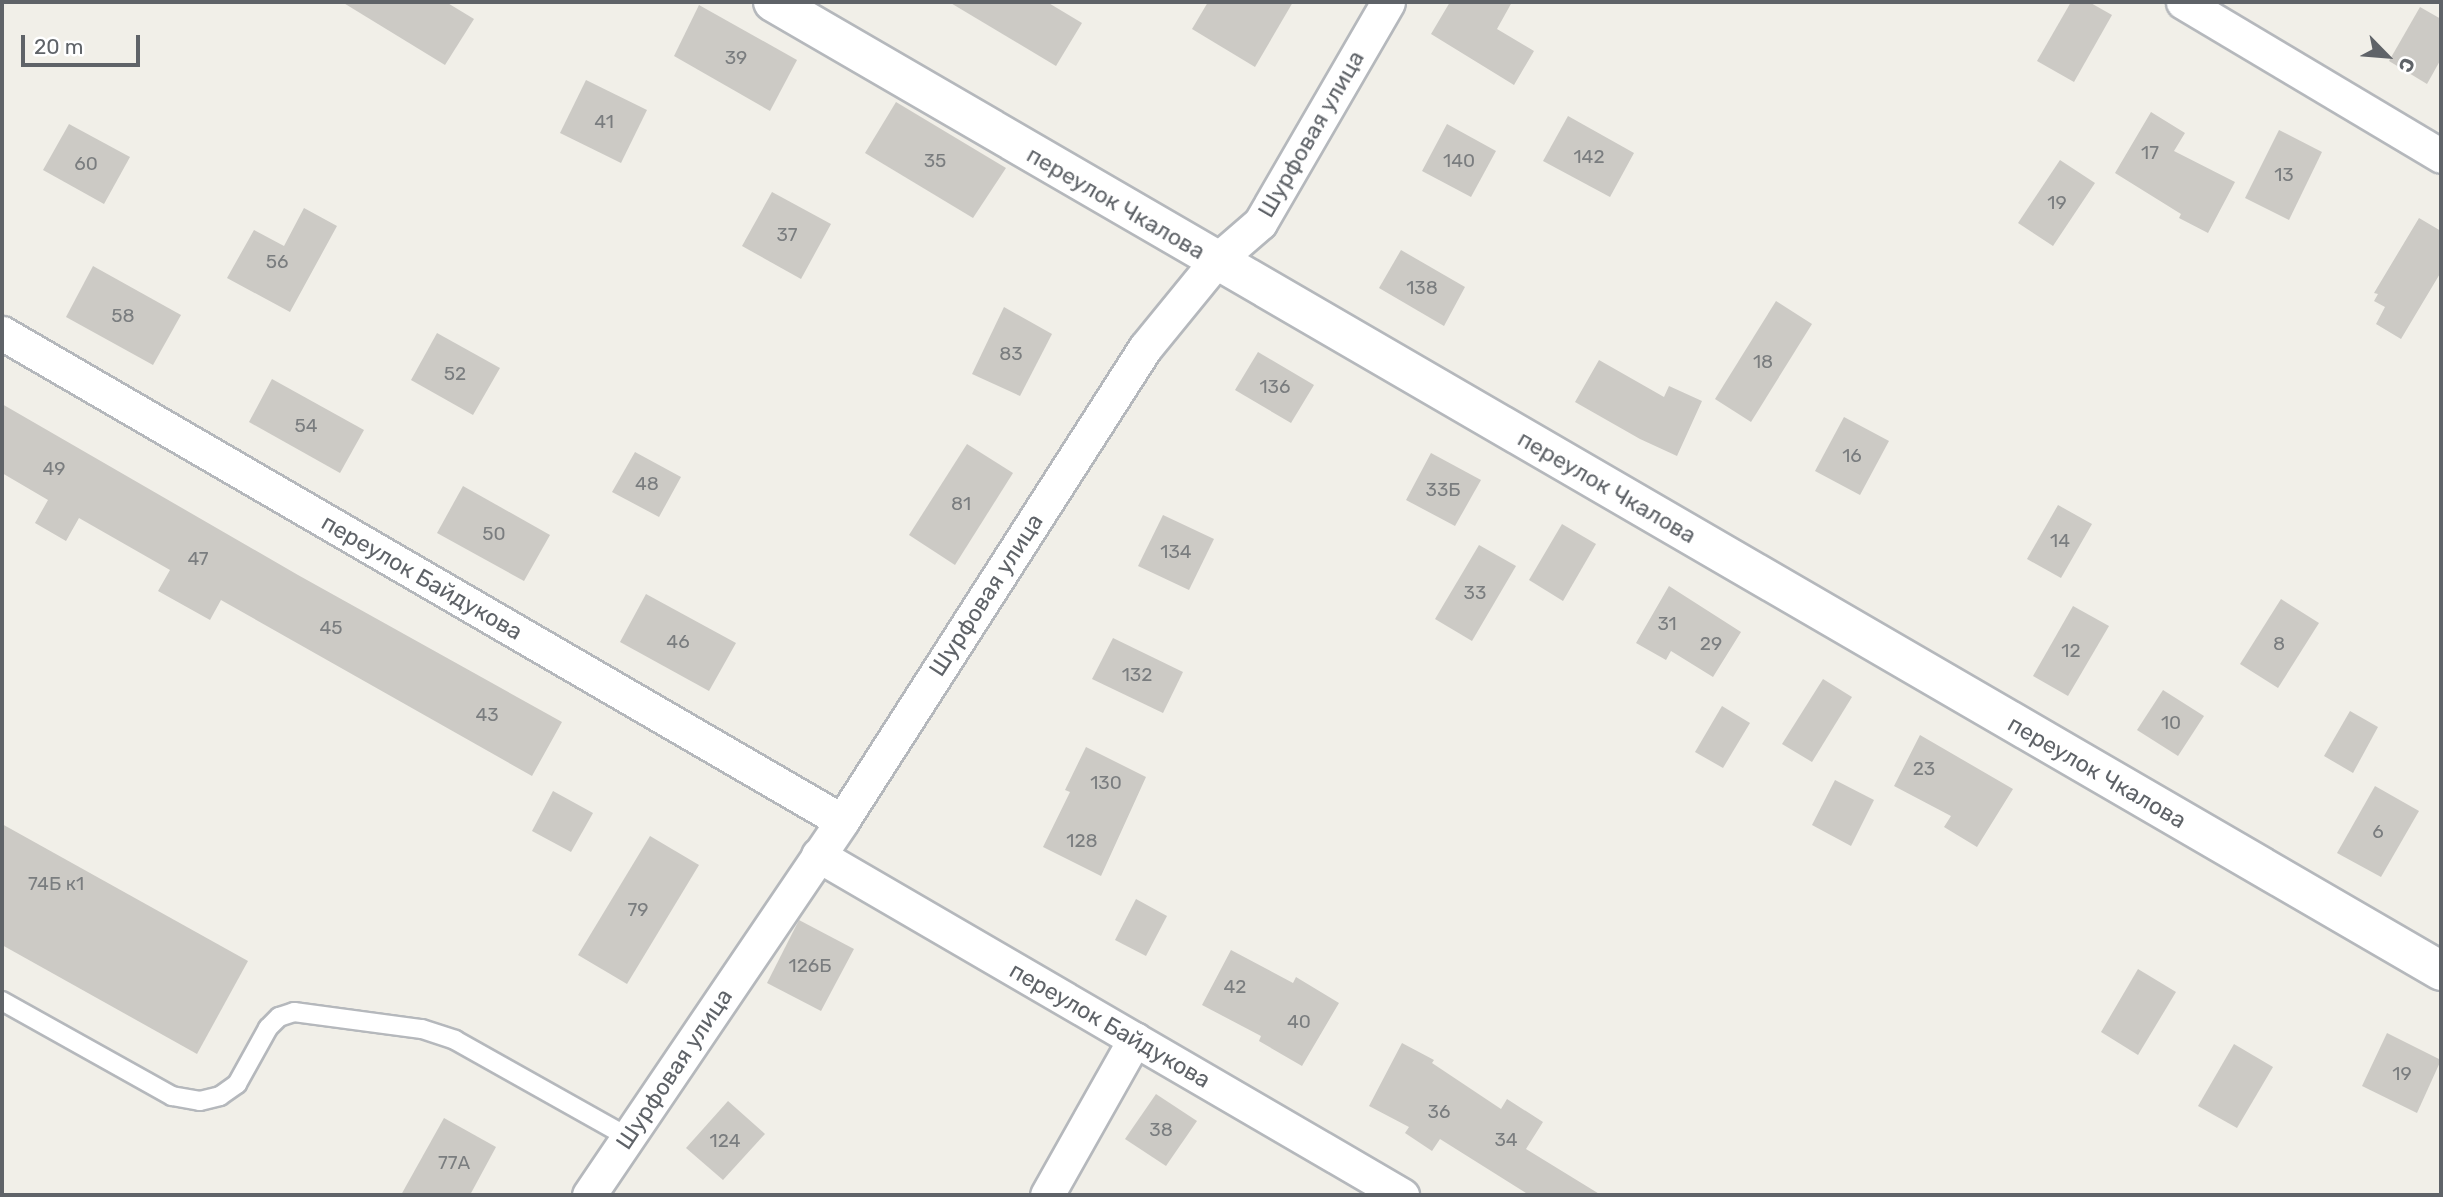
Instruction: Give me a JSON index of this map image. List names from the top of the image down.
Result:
{
  "streets": {
    "street": ["Шурфовая улица", "переулок Чкалова", "переулок Байдукова"]
  },
  "crossings": [
    ["Шурфовая улица", "переулок Чкалова"],
    ["Шурфовая улица", "переулок Байдукова"]
  ],
  "house_numbers": [
    "39",
    "41",
    "17",
    "142",
    "35",
    "140",
    "60",
    "13",
    "19",
    "37",
    "56",
    "138",
    "58",
    "83",
    "18",
    "52",
    "136",
    "54",
    "16",
    "49",
    "48",
    "33Б",
    "81",
    "50",
    "14",
    "134",
    "47",
    "33",
    "31",
    "45",
    "46",
    "29",
    "8",
    "12",
    "132",
    "43",
    "10",
    "23",
    "130",
    "6",
    "128",
    "74Б к1",
    "79",
    "126Б",
    "42",
    "40",
    "19",
    "36",
    "38",
    "34",
    "124",
    "77А"
  ],
  "scale_bar": "20 m",
  "north": "bottom right"
}
